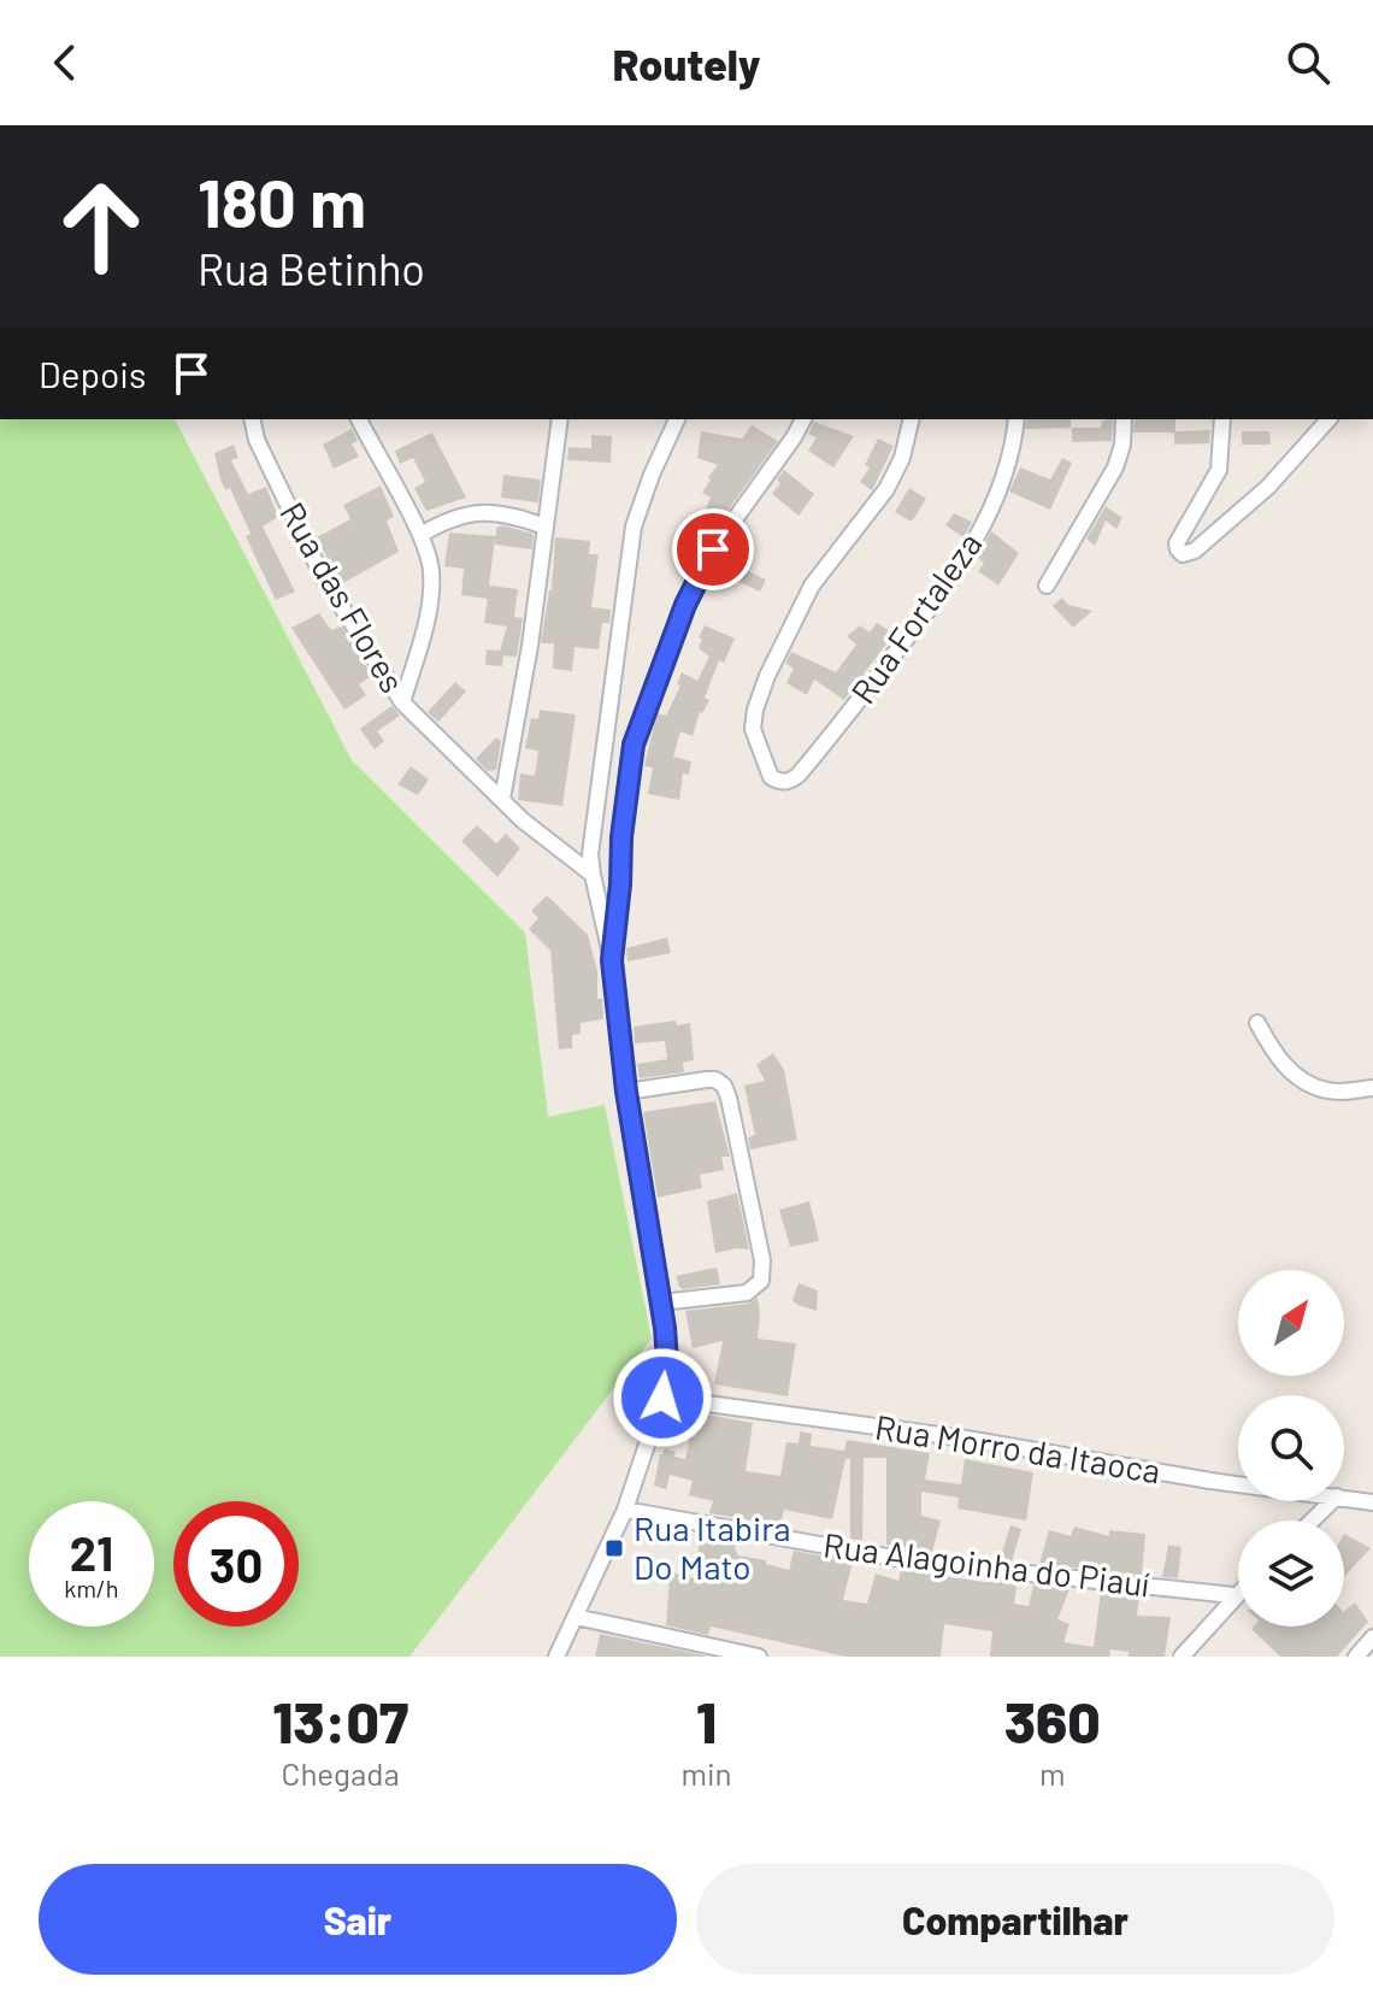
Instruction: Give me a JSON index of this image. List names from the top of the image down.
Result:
{
  "streets": {
    "street": [
      "Rua das Flores",
      "Rua Fortaleza",
      "Rua Morro da Itaoca",
      "Rua Alagoinha do Piauí"
    ]
  },
  "places": {
    "transit": ["Rua Itabira Do Mato"]
  },
  "north": "top right",
  "page": {
    "header": "Routely",
    "turn": ["180 m", "Rua Betinho"],
    "then": "Depois",
    "speed": "21 km/h",
    "limit": "30",
    "eta": [
      "13:07",
      "Chegada",
      "1",
      "min",
      "360",
      "m"
    ],
    "buttons": ["Sair", "Compartilhar"]
  }
}
